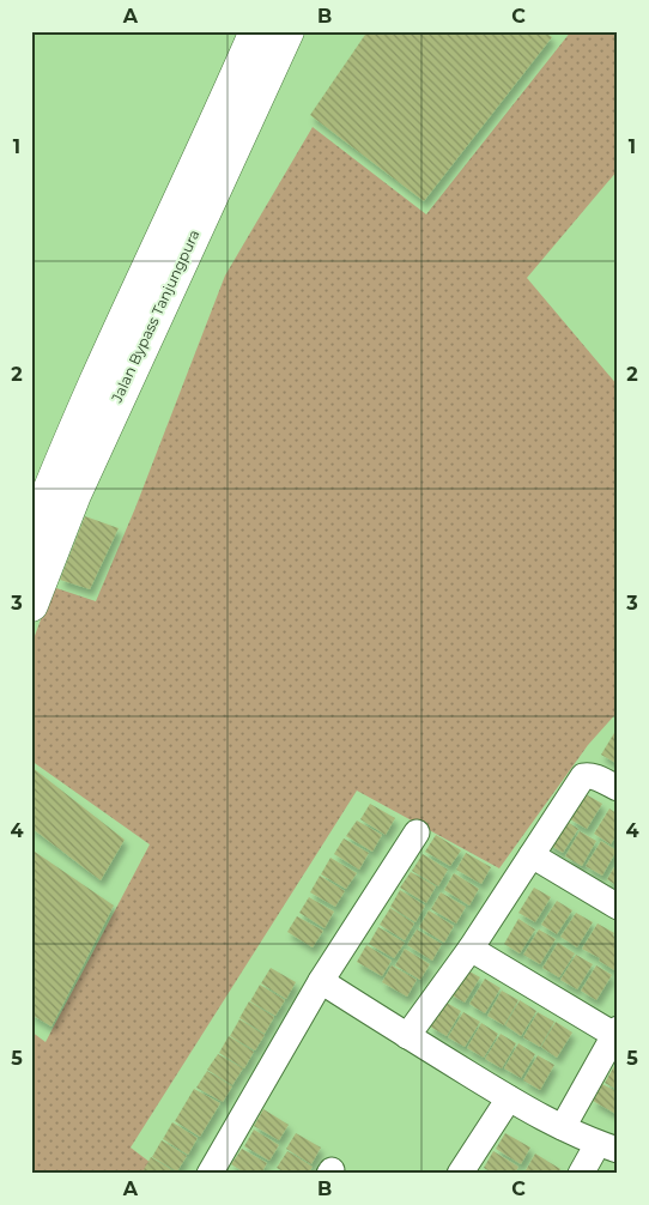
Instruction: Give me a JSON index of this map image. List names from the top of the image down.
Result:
{
  "streets": {
    "highway": ["Jalan Bypass Tanjungpura"]
  },
  "grid": {
    "columns": ["A", "B", "C"],
    "rows": [
      "1",
      "2",
      "3",
      "4",
      "5"
    ]
  }
}
